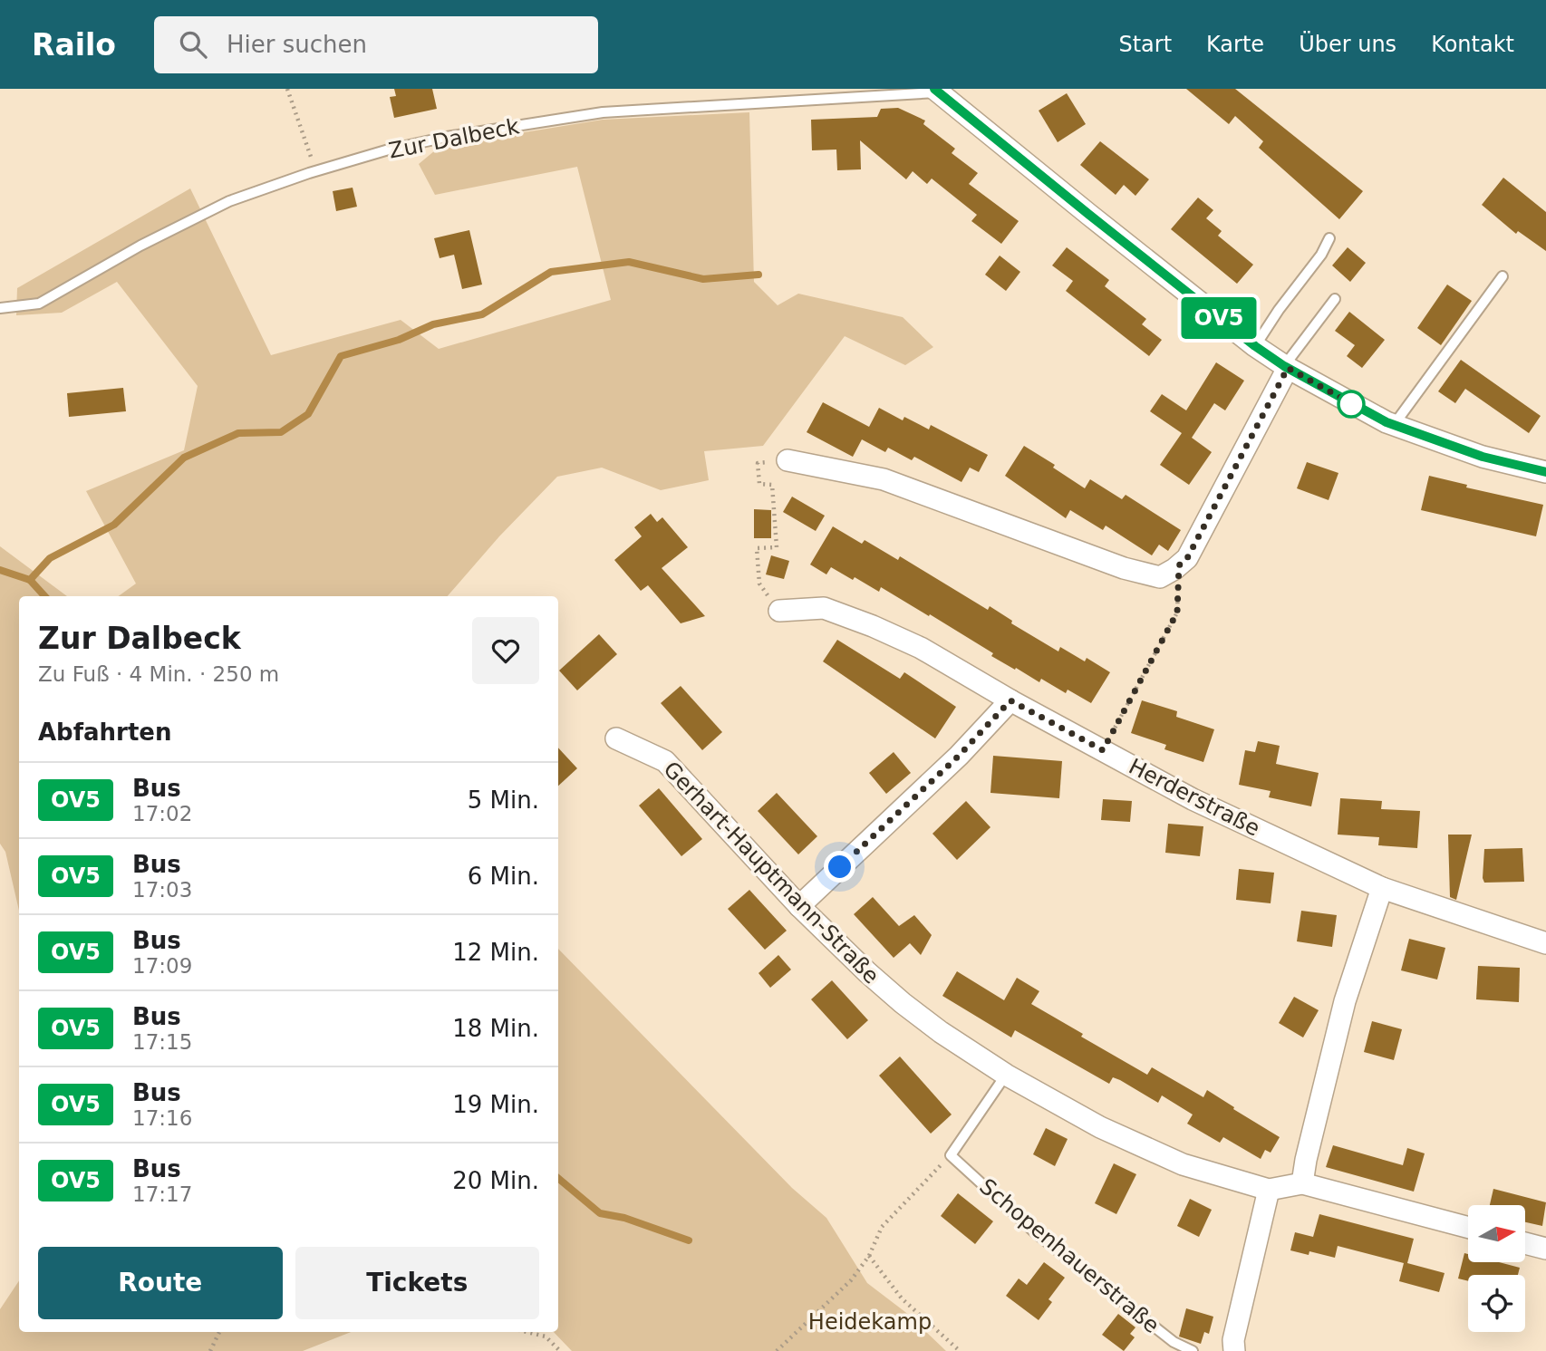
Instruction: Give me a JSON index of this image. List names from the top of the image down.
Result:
{
  "streets": {
    "street": ["Zur Dalbeck", "Herderstraße", "Gerhart-Hauptmann-Straße"],
    "lane": ["Schopenhauerstraße"]
  },
  "parks": ["Heidekamp"],
  "lines": ["bus line OV5"],
  "north": "right",
  "page": {
    "header": "Railo",
    "search": "Hier suchen",
    "nav": [
      "Start",
      "Karte",
      "Über uns",
      "Kontakt"
    ],
    "on_map": "OV5",
    "heading": [
      ["Zur Dalbeck", "Zu Fuß · 4 Min. · 250 m"],
      "Abfahrten"
    ],
    "list": [
      {
        "mark": "OV5",
        "name": "Bus",
        "note": "17:02",
        "value": "5 Min."
      },
      {
        "mark": "OV5",
        "name": "Bus",
        "note": "17:03",
        "value": "6 Min."
      },
      {
        "mark": "OV5",
        "name": "Bus",
        "note": "17:09",
        "value": "12 Min."
      },
      {
        "mark": "OV5",
        "name": "Bus",
        "note": "17:15",
        "value": "18 Min."
      },
      {
        "mark": "OV5",
        "name": "Bus",
        "note": "17:16",
        "value": "19 Min."
      },
      {
        "mark": "OV5",
        "name": "Bus",
        "note": "17:17",
        "value": "20 Min."
      }
    ],
    "buttons": ["Route", "Tickets"]
  }
}
